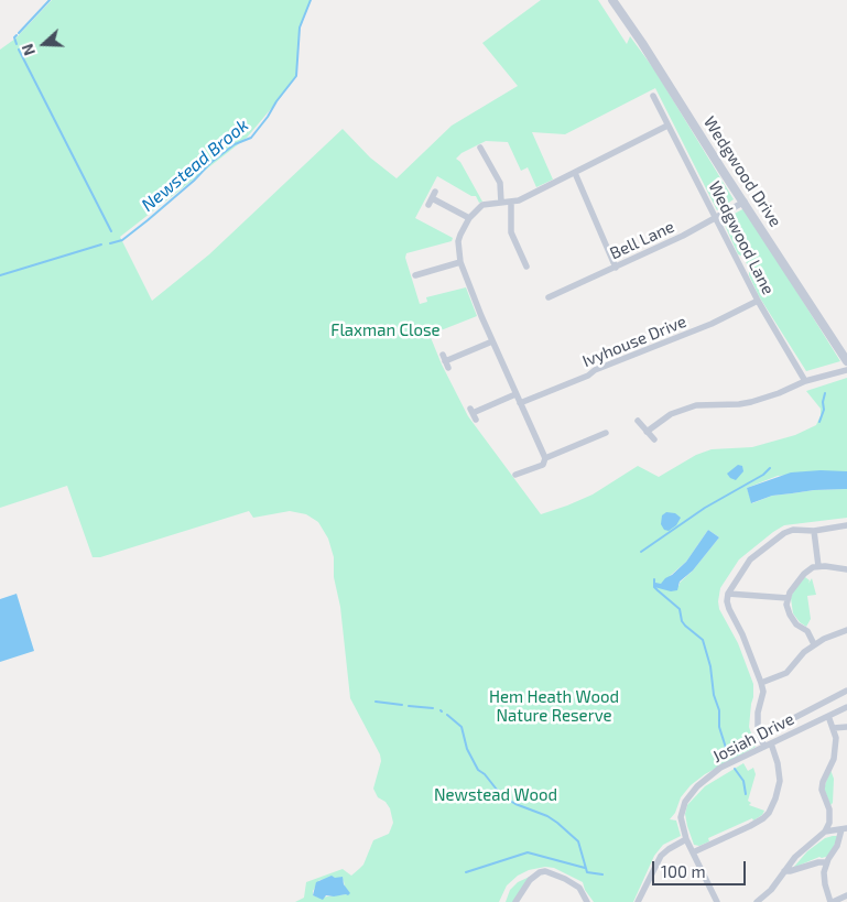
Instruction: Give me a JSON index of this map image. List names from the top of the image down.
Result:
{
  "streets": {
    "street": [
      "Wedgwood Drive",
      "Wedgwood Lane",
      "Bell Lane",
      "Ivyhouse Drive",
      "Josiah Drive"
    ]
  },
  "crossings": [
    ["Wedgwood Drive", "Bell Lane"],
    ["Wedgwood Lane", "Bell Lane"],
    ["Wedgwood Lane", "Ivyhouse Drive"]
  ],
  "water": ["Newstead Brook"],
  "parks": ["Flaxman Close", "Hem Heath Wood Nature Reserve", "Newstead Wood"],
  "scale_bar": "100 m",
  "north": "left"
}
